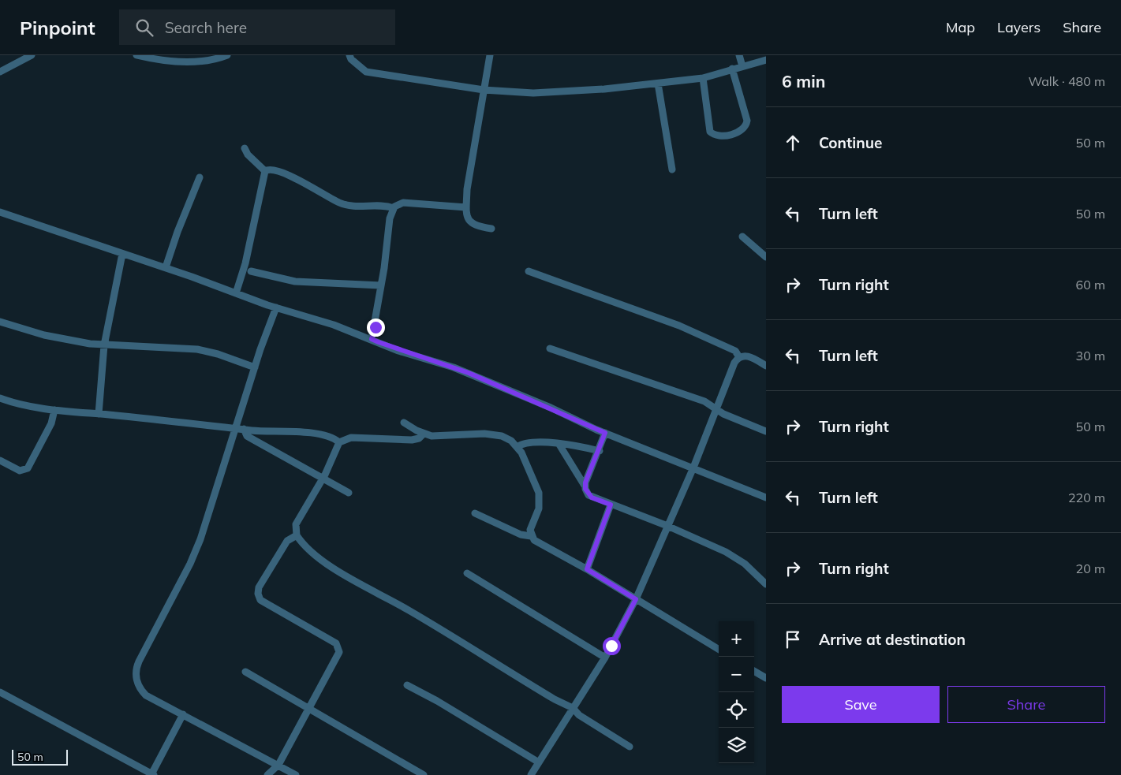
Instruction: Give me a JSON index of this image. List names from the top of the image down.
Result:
{
  "scale_bar": "50 m",
  "page": {
    "header": "Pinpoint",
    "search": "Search here",
    "nav": ["Map", "Layers", "Share"],
    "heading": ["6 min", "Walk · 480 m"],
    "list": [
      ["Continue", "50 m"],
      ["Turn left", "50 m"],
      ["Turn right", "60 m"],
      ["Turn left", "30 m"],
      ["Turn right", "50 m"],
      ["Turn left", "220 m"],
      ["Turn right", "20 m"],
      "Arrive at destination"
    ],
    "map_buttons": ["+", "−"],
    "buttons": ["Save", "Share"],
    "scale": "50 m"
  }
}
